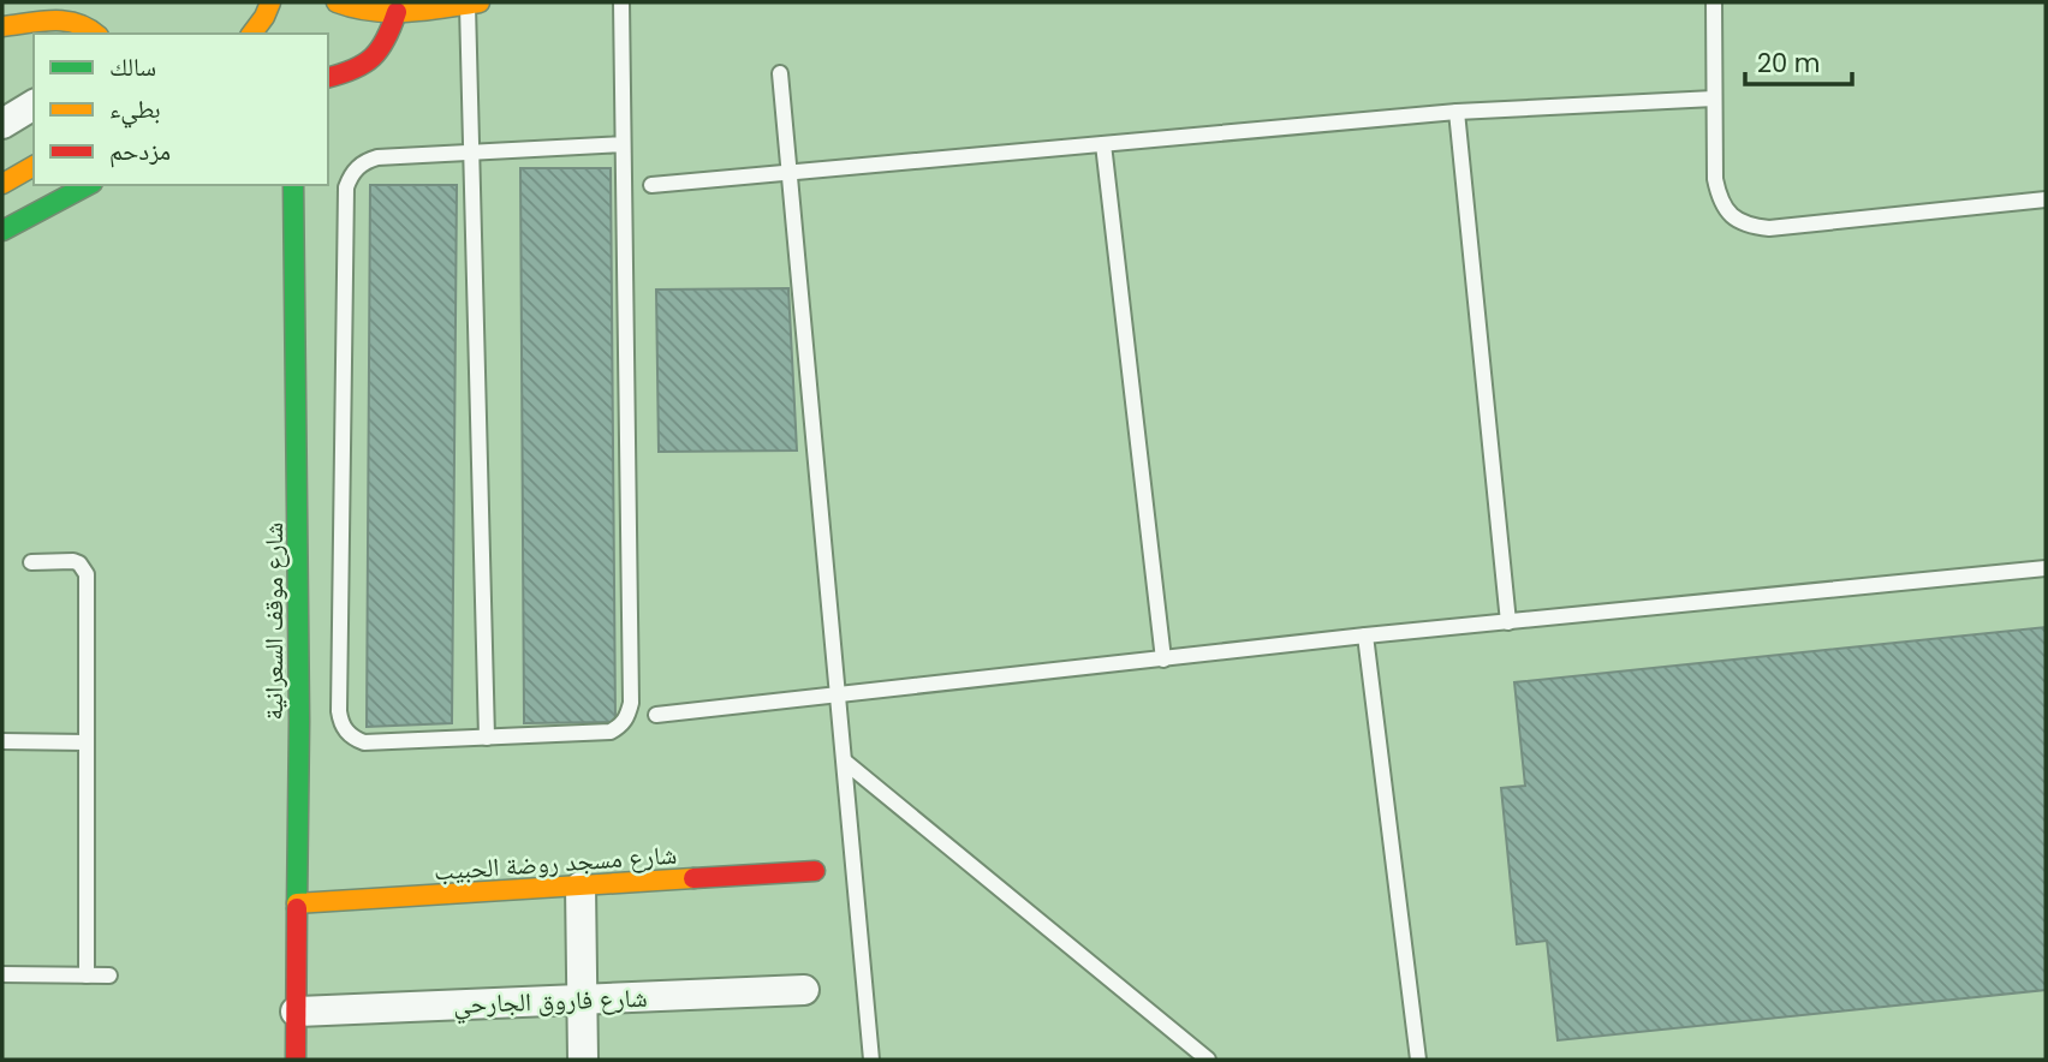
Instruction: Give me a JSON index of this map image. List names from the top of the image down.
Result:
{
  "streets": {
    "street": ["شارع موقف السعرانية", "شارع مسجد روضة الحبيب", "شارع فاروق الجارحي"]
  },
  "crossings": [
    ["شارع موقف السعرانية", "شارع مسجد روضة الحبيب"],
    ["شارع موقف السعرانية", "شارع فاروق الجارحي"]
  ],
  "legend": ["سالك", "بطيء", "مزدحم"],
  "scale_bar": "20 m"
}
